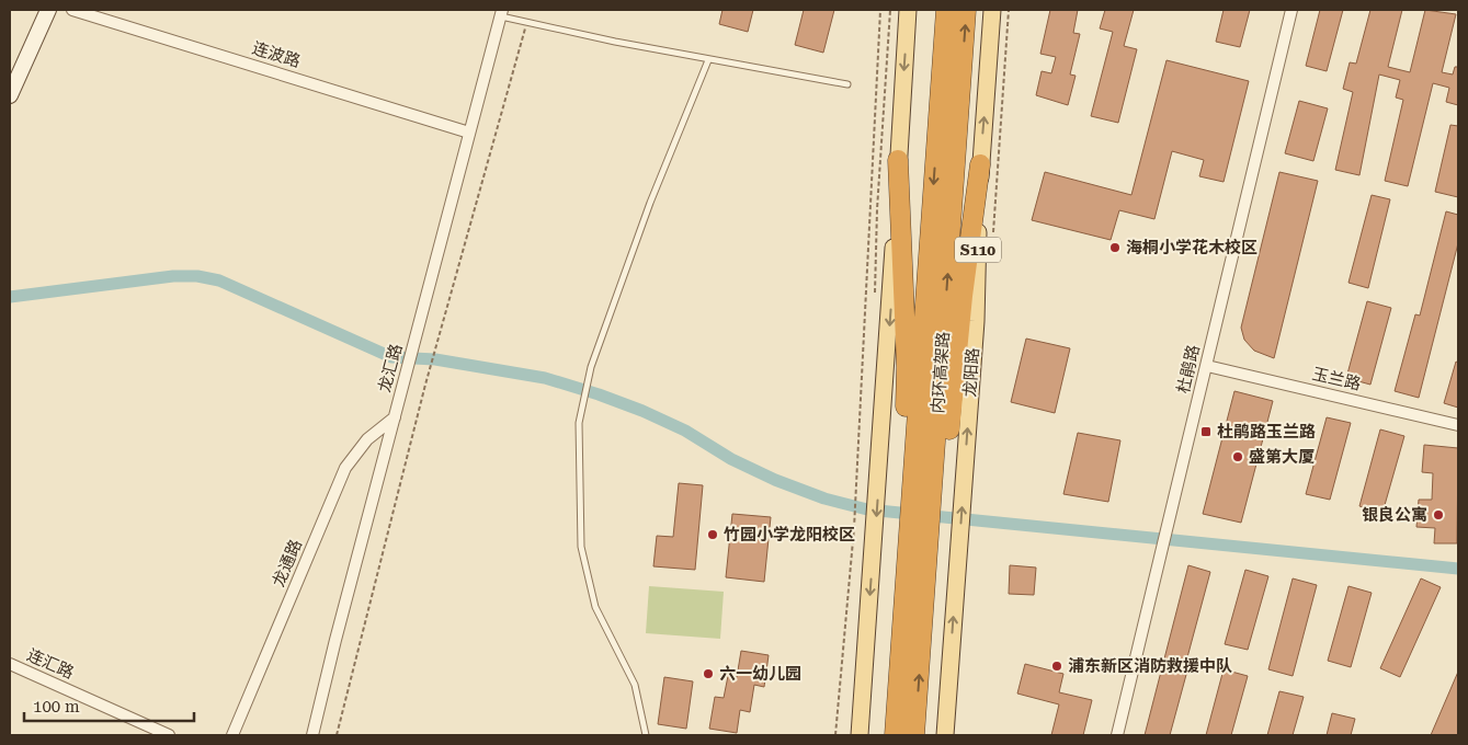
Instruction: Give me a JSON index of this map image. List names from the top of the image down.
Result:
{
  "streets": {
    "highway": ["内环高架路"],
    "main road": ["S110", "龙阳路"],
    "street": [
      "连波路",
      "龙汇路",
      "杜鹃路",
      "玉兰路",
      "龙通路",
      "连汇路"
    ]
  },
  "crossings": [
    ["连波路", "龙汇路"],
    ["龙汇路", "龙通路"],
    ["杜鹃路", "玉兰路"]
  ],
  "places": {
    "other": [
      "海桐小学花木校区",
      "盛第大厦",
      "银良公寓",
      "竹园小学龙阳校区",
      "浦东新区消防救援中队",
      "六一幼儿园"
    ],
    "transit": ["杜鹃路玉兰路"]
  },
  "scale_bar": "100 m"
}
